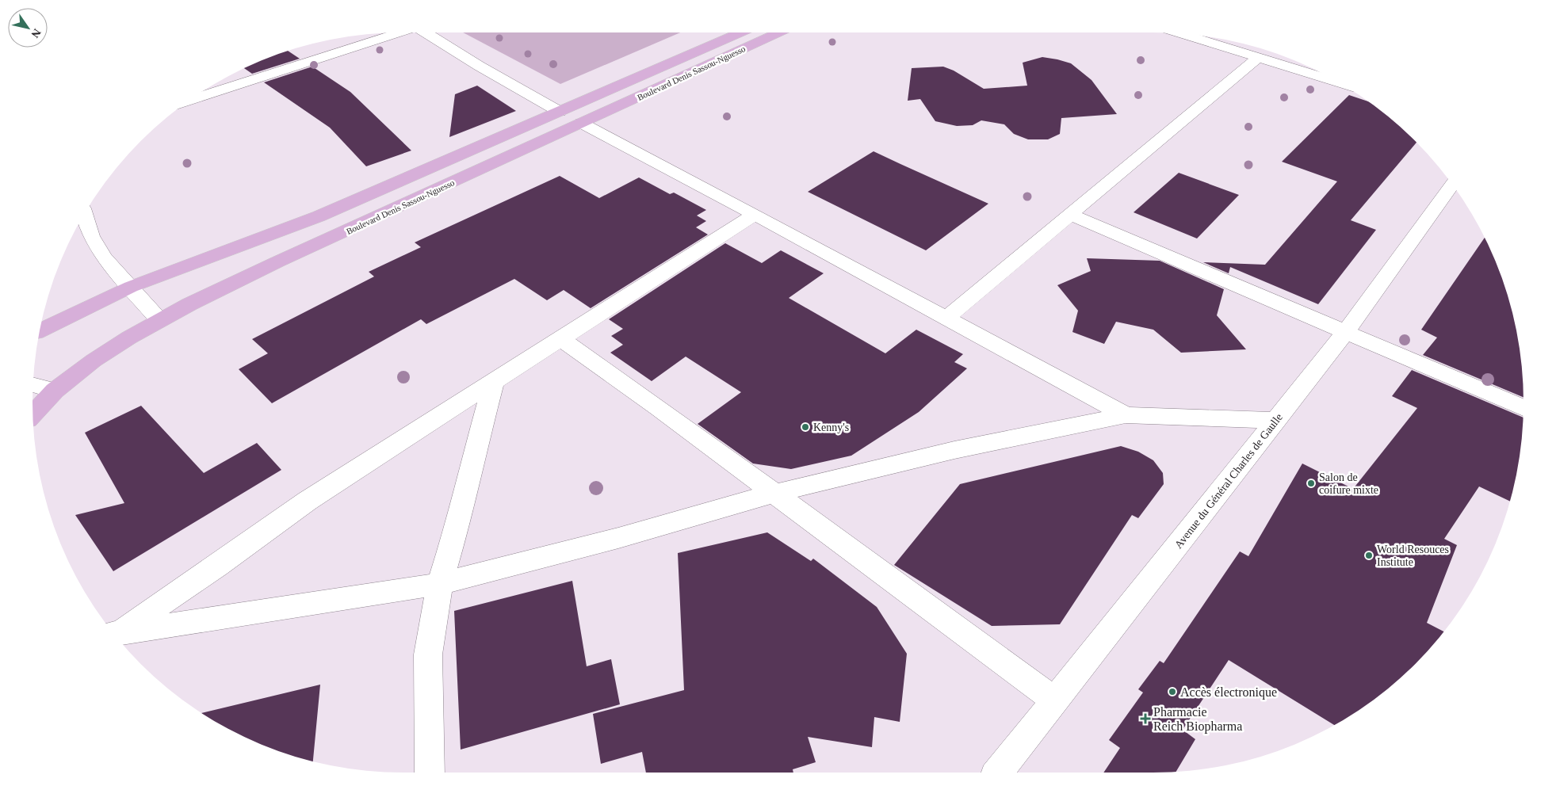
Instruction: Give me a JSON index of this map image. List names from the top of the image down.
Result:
{
  "streets": {
    "main road": ["Boulevard Denis Sassou-Nguesso"],
    "street": ["Avenue du Général Charles de Gaulle"]
  },
  "places": {
    "other": [
      "Kenny's",
      "Salon de coifure mixte",
      "World Resouces Institute",
      "Accès électronique"
    ],
    "health": ["Pharmacie Reich Biopharma"]
  },
  "north": "bottom right"
}
